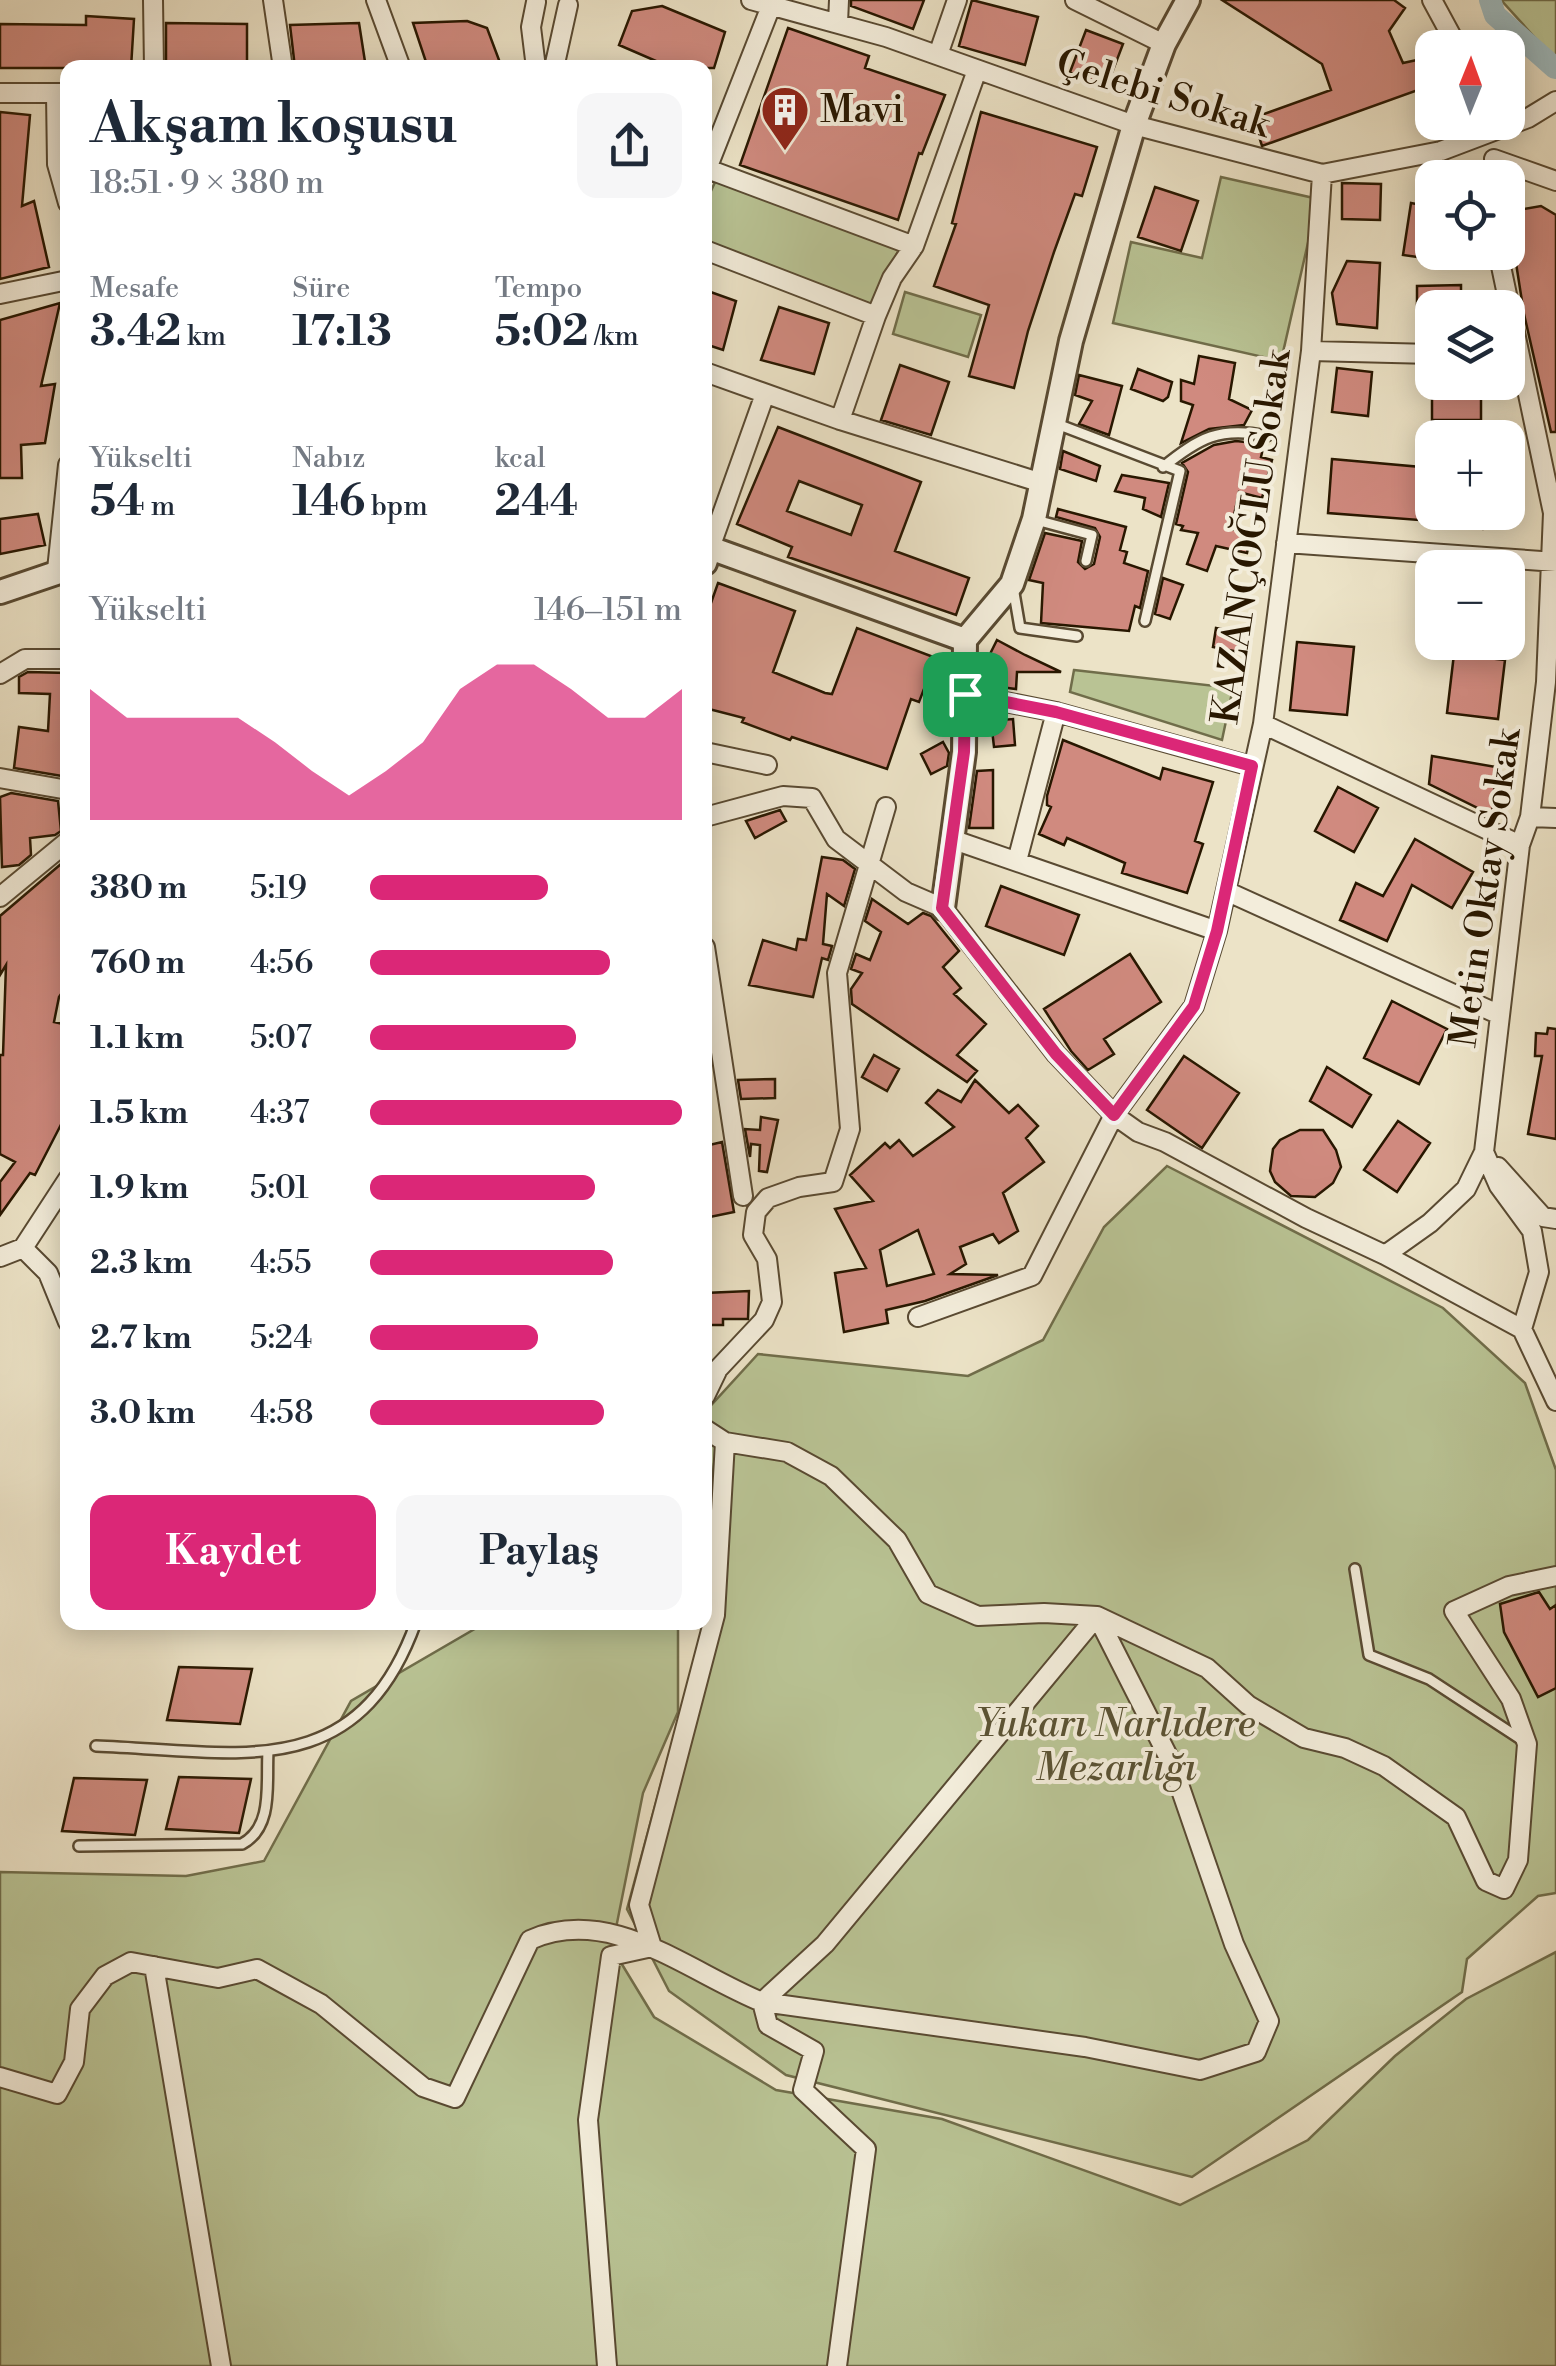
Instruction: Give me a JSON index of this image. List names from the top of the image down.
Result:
{
  "streets": {
    "street": ["Çelebi Sokak", "KAZANÇOĞLU Sokak", "Metin Oktay Sokak"]
  },
  "crossings": [
    ["Çelebi Sokak", "KAZANÇOĞLU Sokak"]
  ],
  "parks": ["Yukarı Narlıdere Mezarlığı"],
  "places": {
    "building": ["Mavi"]
  },
  "north": "top",
  "page": {
    "map_buttons": ["+", "−"],
    "heading": ["Akşam koşusu", "18:51 · 9 × 380 m"],
    "stats": [
      ["Mesafe", "3.42 km"],
      ["Süre", "17:13"],
      ["Tempo", "5:02 /km"],
      ["Yükselti", "54 m"],
      ["Nabız", "146 bpm"],
      ["kcal", "244"]
    ],
    "chart": ["Yükselti", "146–151 m"],
    "list": [
      {
        "name": "380 m",
        "note": "5:19"
      },
      {
        "name": "760 m",
        "note": "4:56"
      },
      {
        "name": "1.1 km",
        "note": "5:07"
      },
      {
        "name": "1.5 km",
        "note": "4:37"
      },
      {
        "name": "1.9 km",
        "note": "5:01"
      },
      {
        "name": "2.3 km",
        "note": "4:55"
      },
      {
        "name": "2.7 km",
        "note": "5:24"
      },
      {
        "name": "3.0 km",
        "note": "4:58"
      }
    ],
    "buttons": ["Kaydet", "Paylaş"]
  }
}
